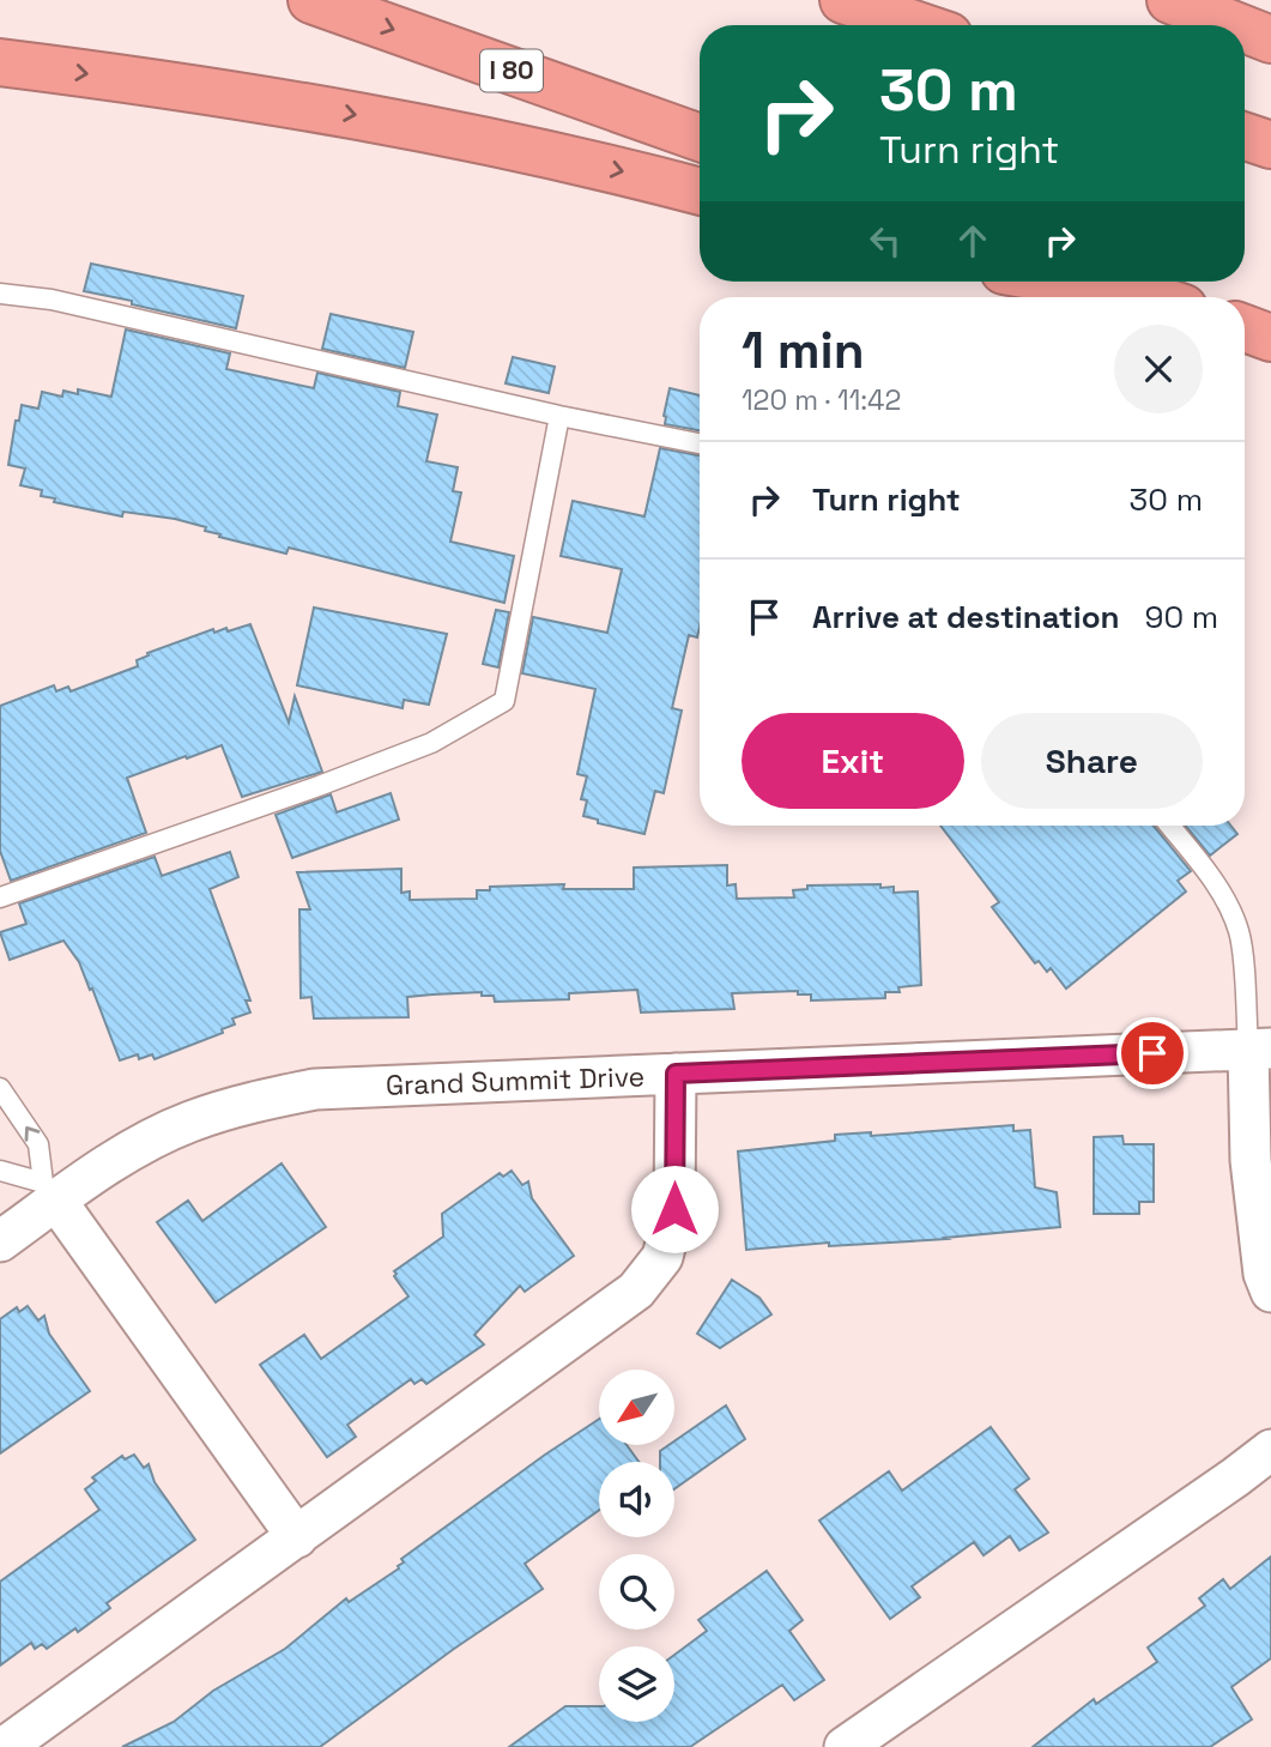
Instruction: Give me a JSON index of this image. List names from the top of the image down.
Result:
{
  "streets": {
    "highway": ["I 80"],
    "street": ["Grand Summit Drive"]
  },
  "north": "bottom left",
  "page": {
    "turn": ["30 m", "Turn right"],
    "heading": ["1 min", "120 m · 11:42"],
    "list": [
      {
        "name": "Turn right",
        "value": "30 m"
      },
      {
        "name": "Arrive at destination",
        "value": "90 m"
      }
    ],
    "buttons": ["Exit", "Share"]
  }
}
